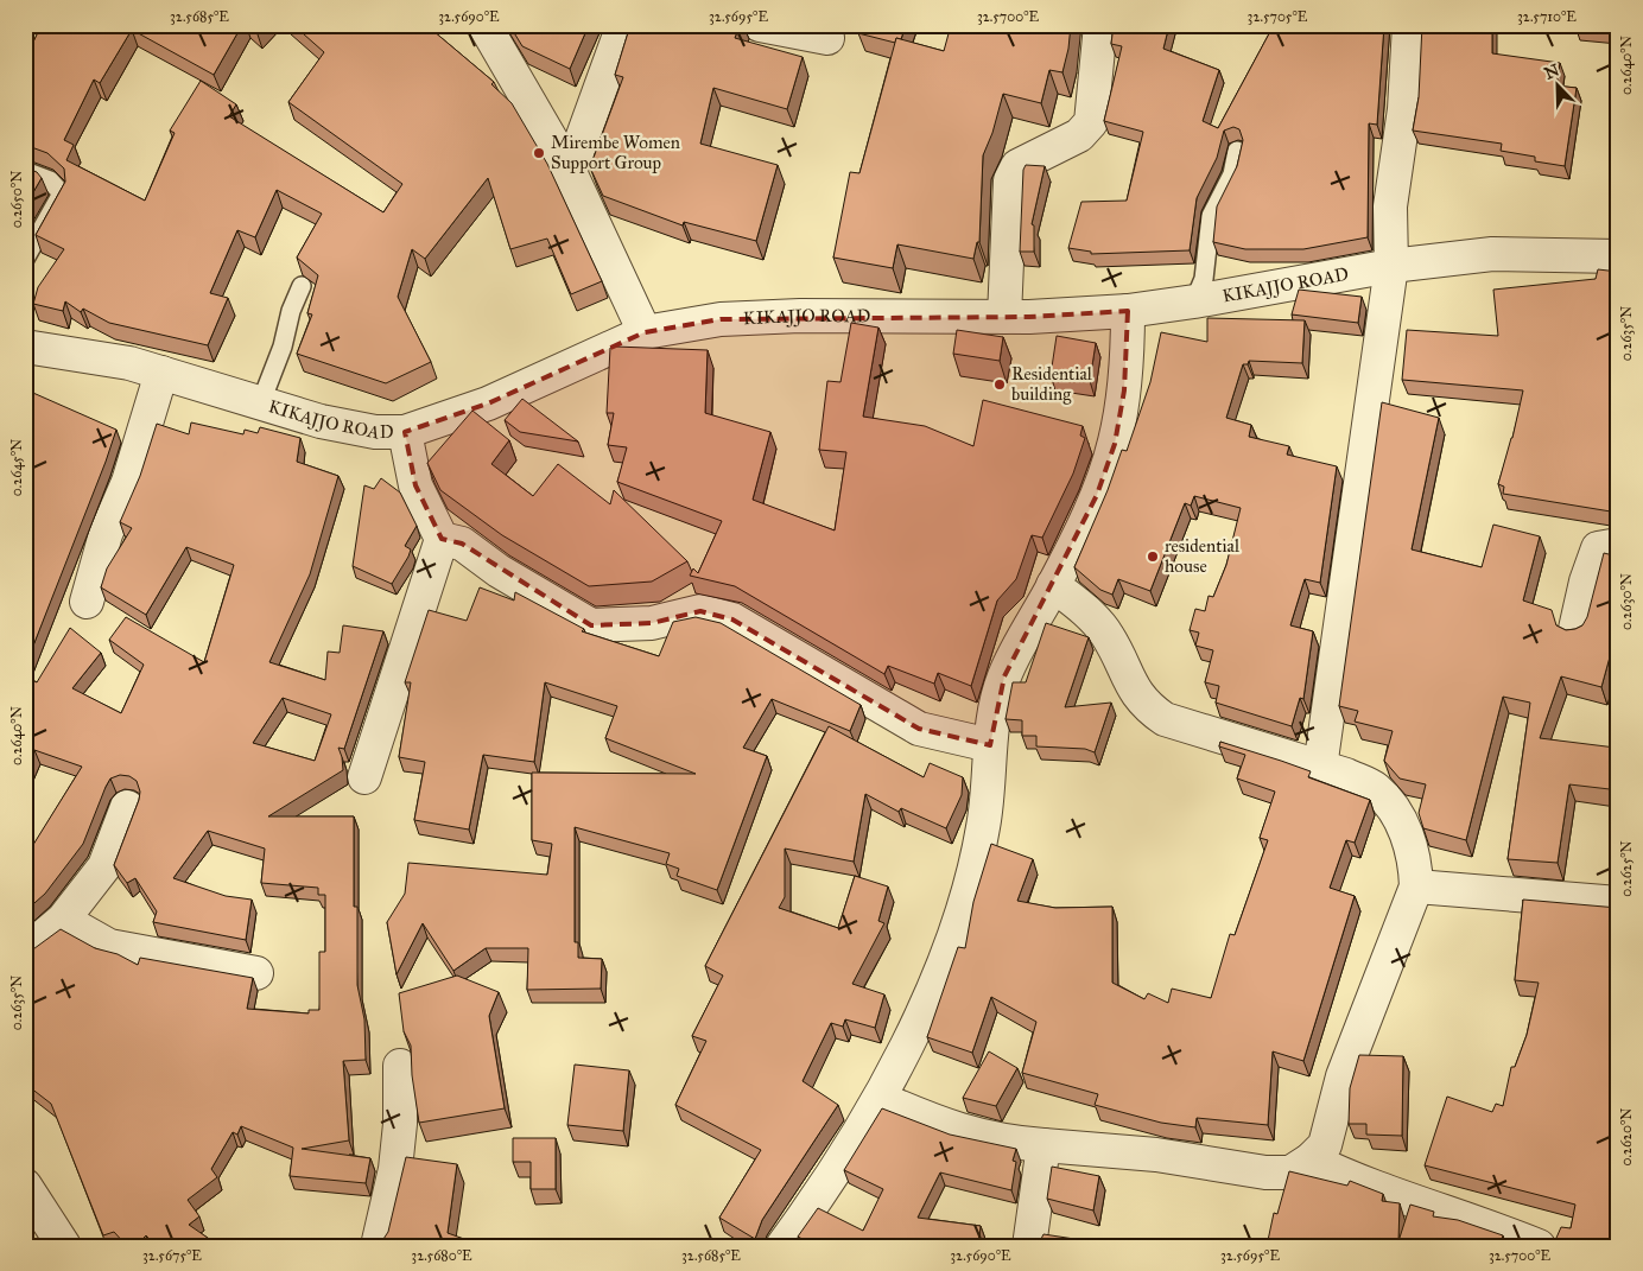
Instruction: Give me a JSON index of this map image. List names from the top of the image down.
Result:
{
  "streets": {
    "street": ["KIKAJJO ROAD"]
  },
  "places": ["Mirembe Women Support Group", "Residential building", "residential house"],
  "north": "top left",
  "coordinates": [
    "32.5685°E",
    "32.5690°E",
    "32.5695°E",
    "32.5700°E",
    "32.5705°E",
    "32.5710°E",
    "0.2640°N",
    "0.2650°N",
    "0.2635°N",
    "0.2645°N",
    "0.2630°N",
    "0.2625°N",
    "0.2620°N",
    "32.5675°E",
    "32.5680°E"
  ]
}
